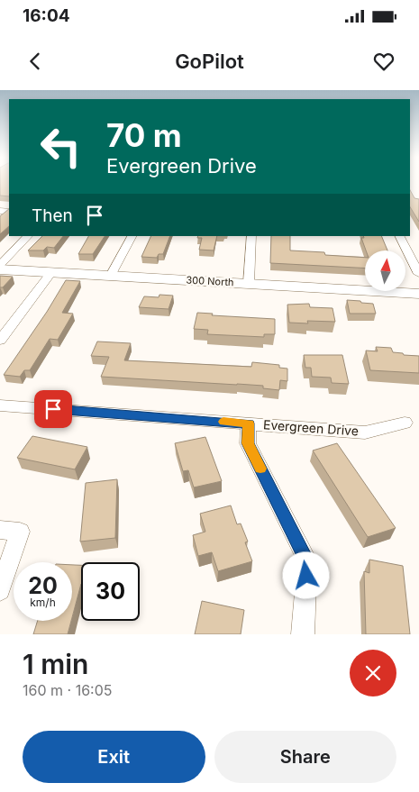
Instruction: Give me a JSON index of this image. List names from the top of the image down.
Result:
{
  "streets": {
    "street": ["300 North", "Evergreen Drive"]
  },
  "north": "top",
  "page": {
    "status": "16:04",
    "header": "GoPilot",
    "turn": ["70 m", "Evergreen Drive"],
    "then": "Then",
    "speed": "20 km/h",
    "limit": "30",
    "heading": ["1 min", "160 m · 16:05"],
    "buttons": ["Exit", "Share"]
  }
}
